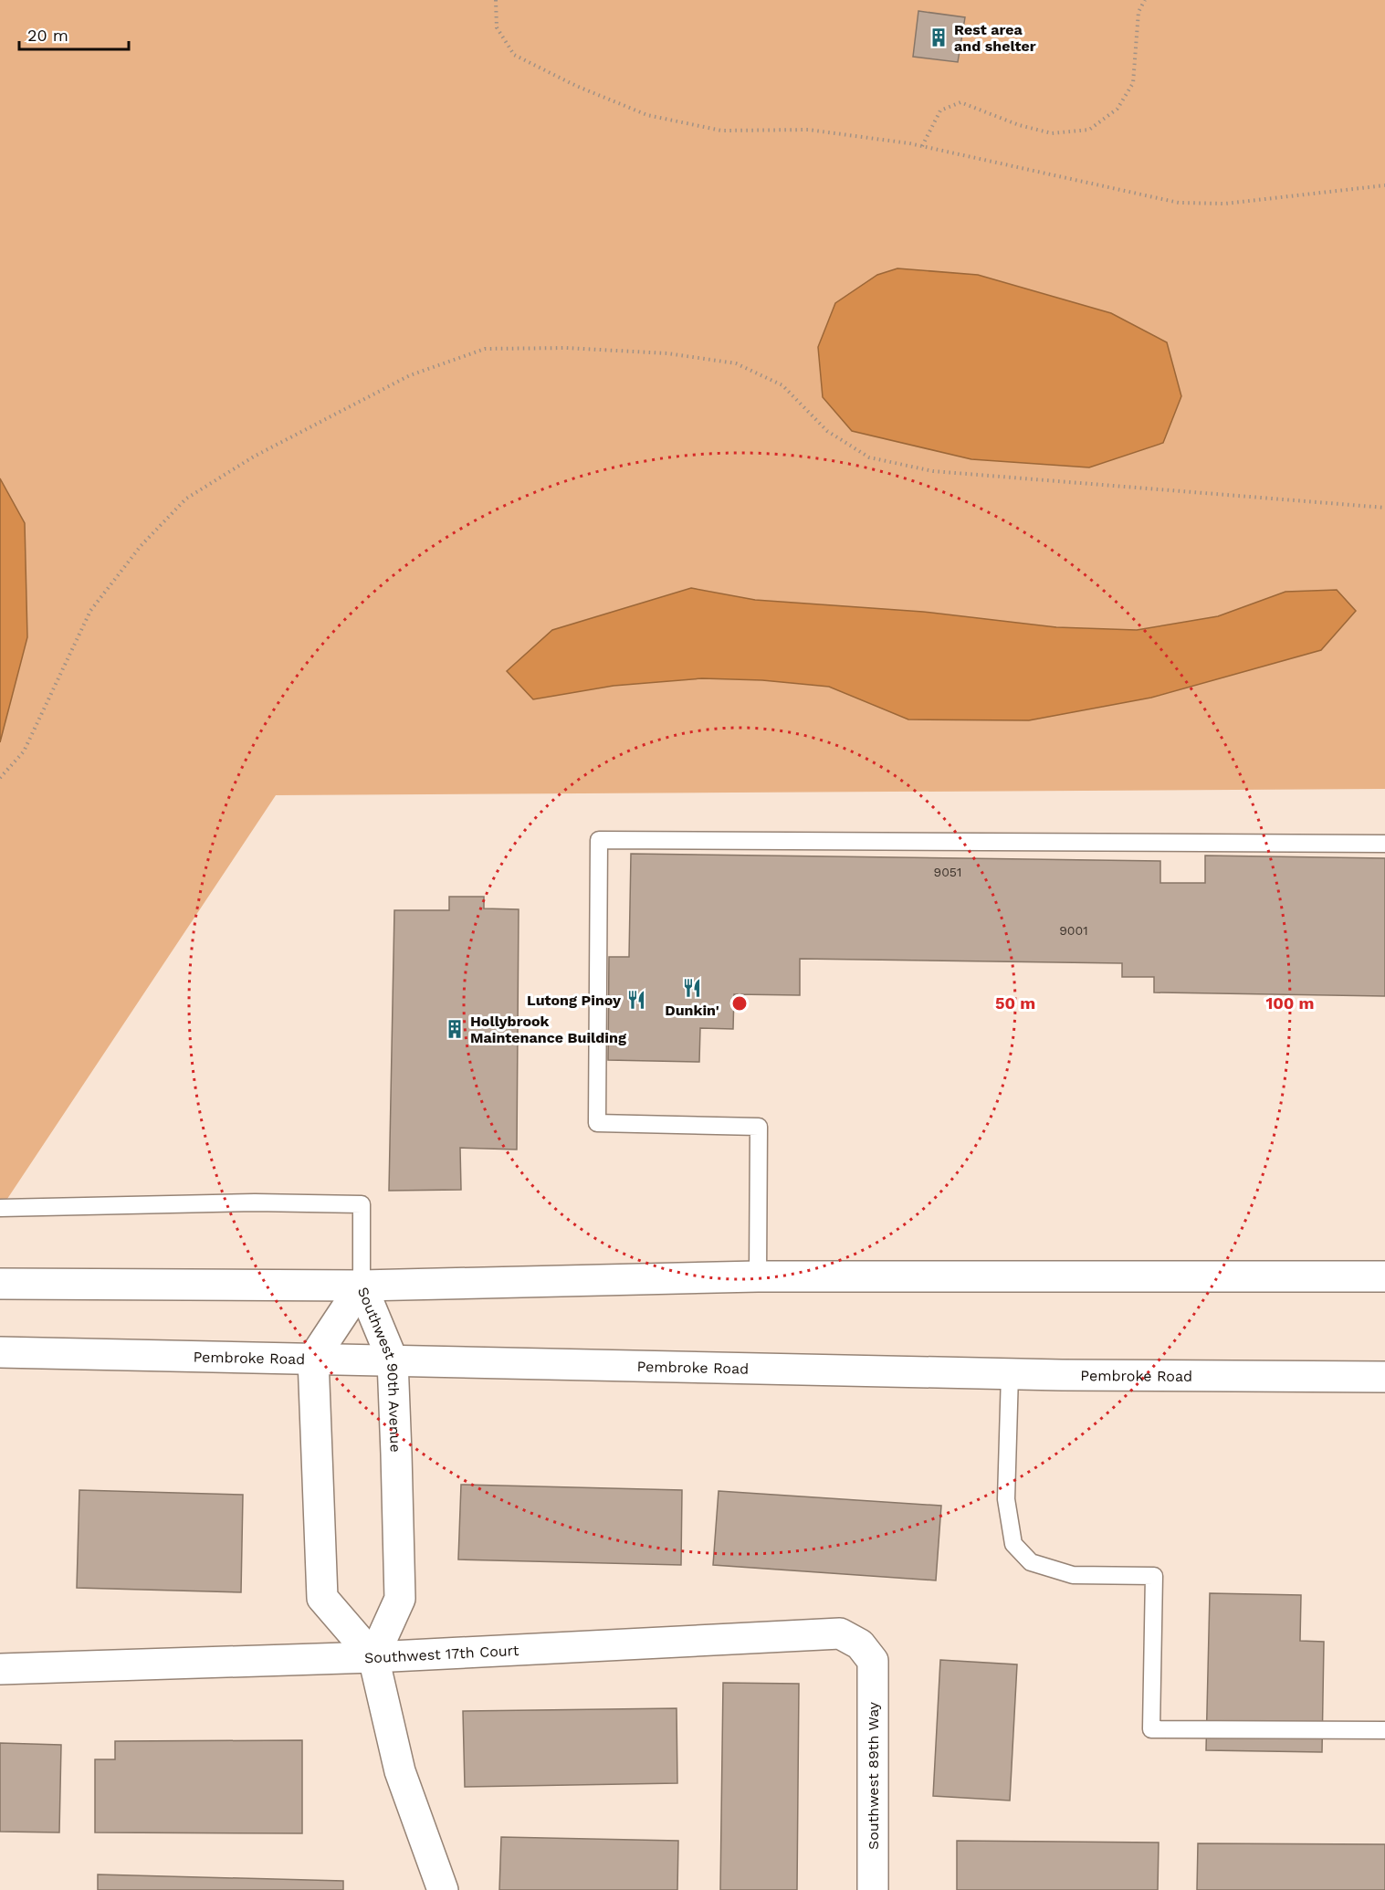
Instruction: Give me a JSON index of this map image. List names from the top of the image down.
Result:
{
  "streets": {
    "main road": [
      "Pembroke Road",
      "Southwest 90th Avenue",
      "Southwest 17th Court",
      "Southwest 89th Way"
    ]
  },
  "crossings": [
    ["Pembroke Road", "Southwest 90th Avenue"],
    ["Southwest 90th Avenue", "Southwest 17th Court"],
    ["Southwest 17th Court", "Southwest 89th Way"]
  ],
  "places": {
    "building": ["Rest area and shelter", "Hollybrook Maintenance Building"],
    "restaurant": ["Dunkin'", "Lutong Pinoy"]
  },
  "house_numbers": ["9051", "9001"],
  "scale_bar": "20 m",
  "rings": ["50 m", "100 m"]
}
